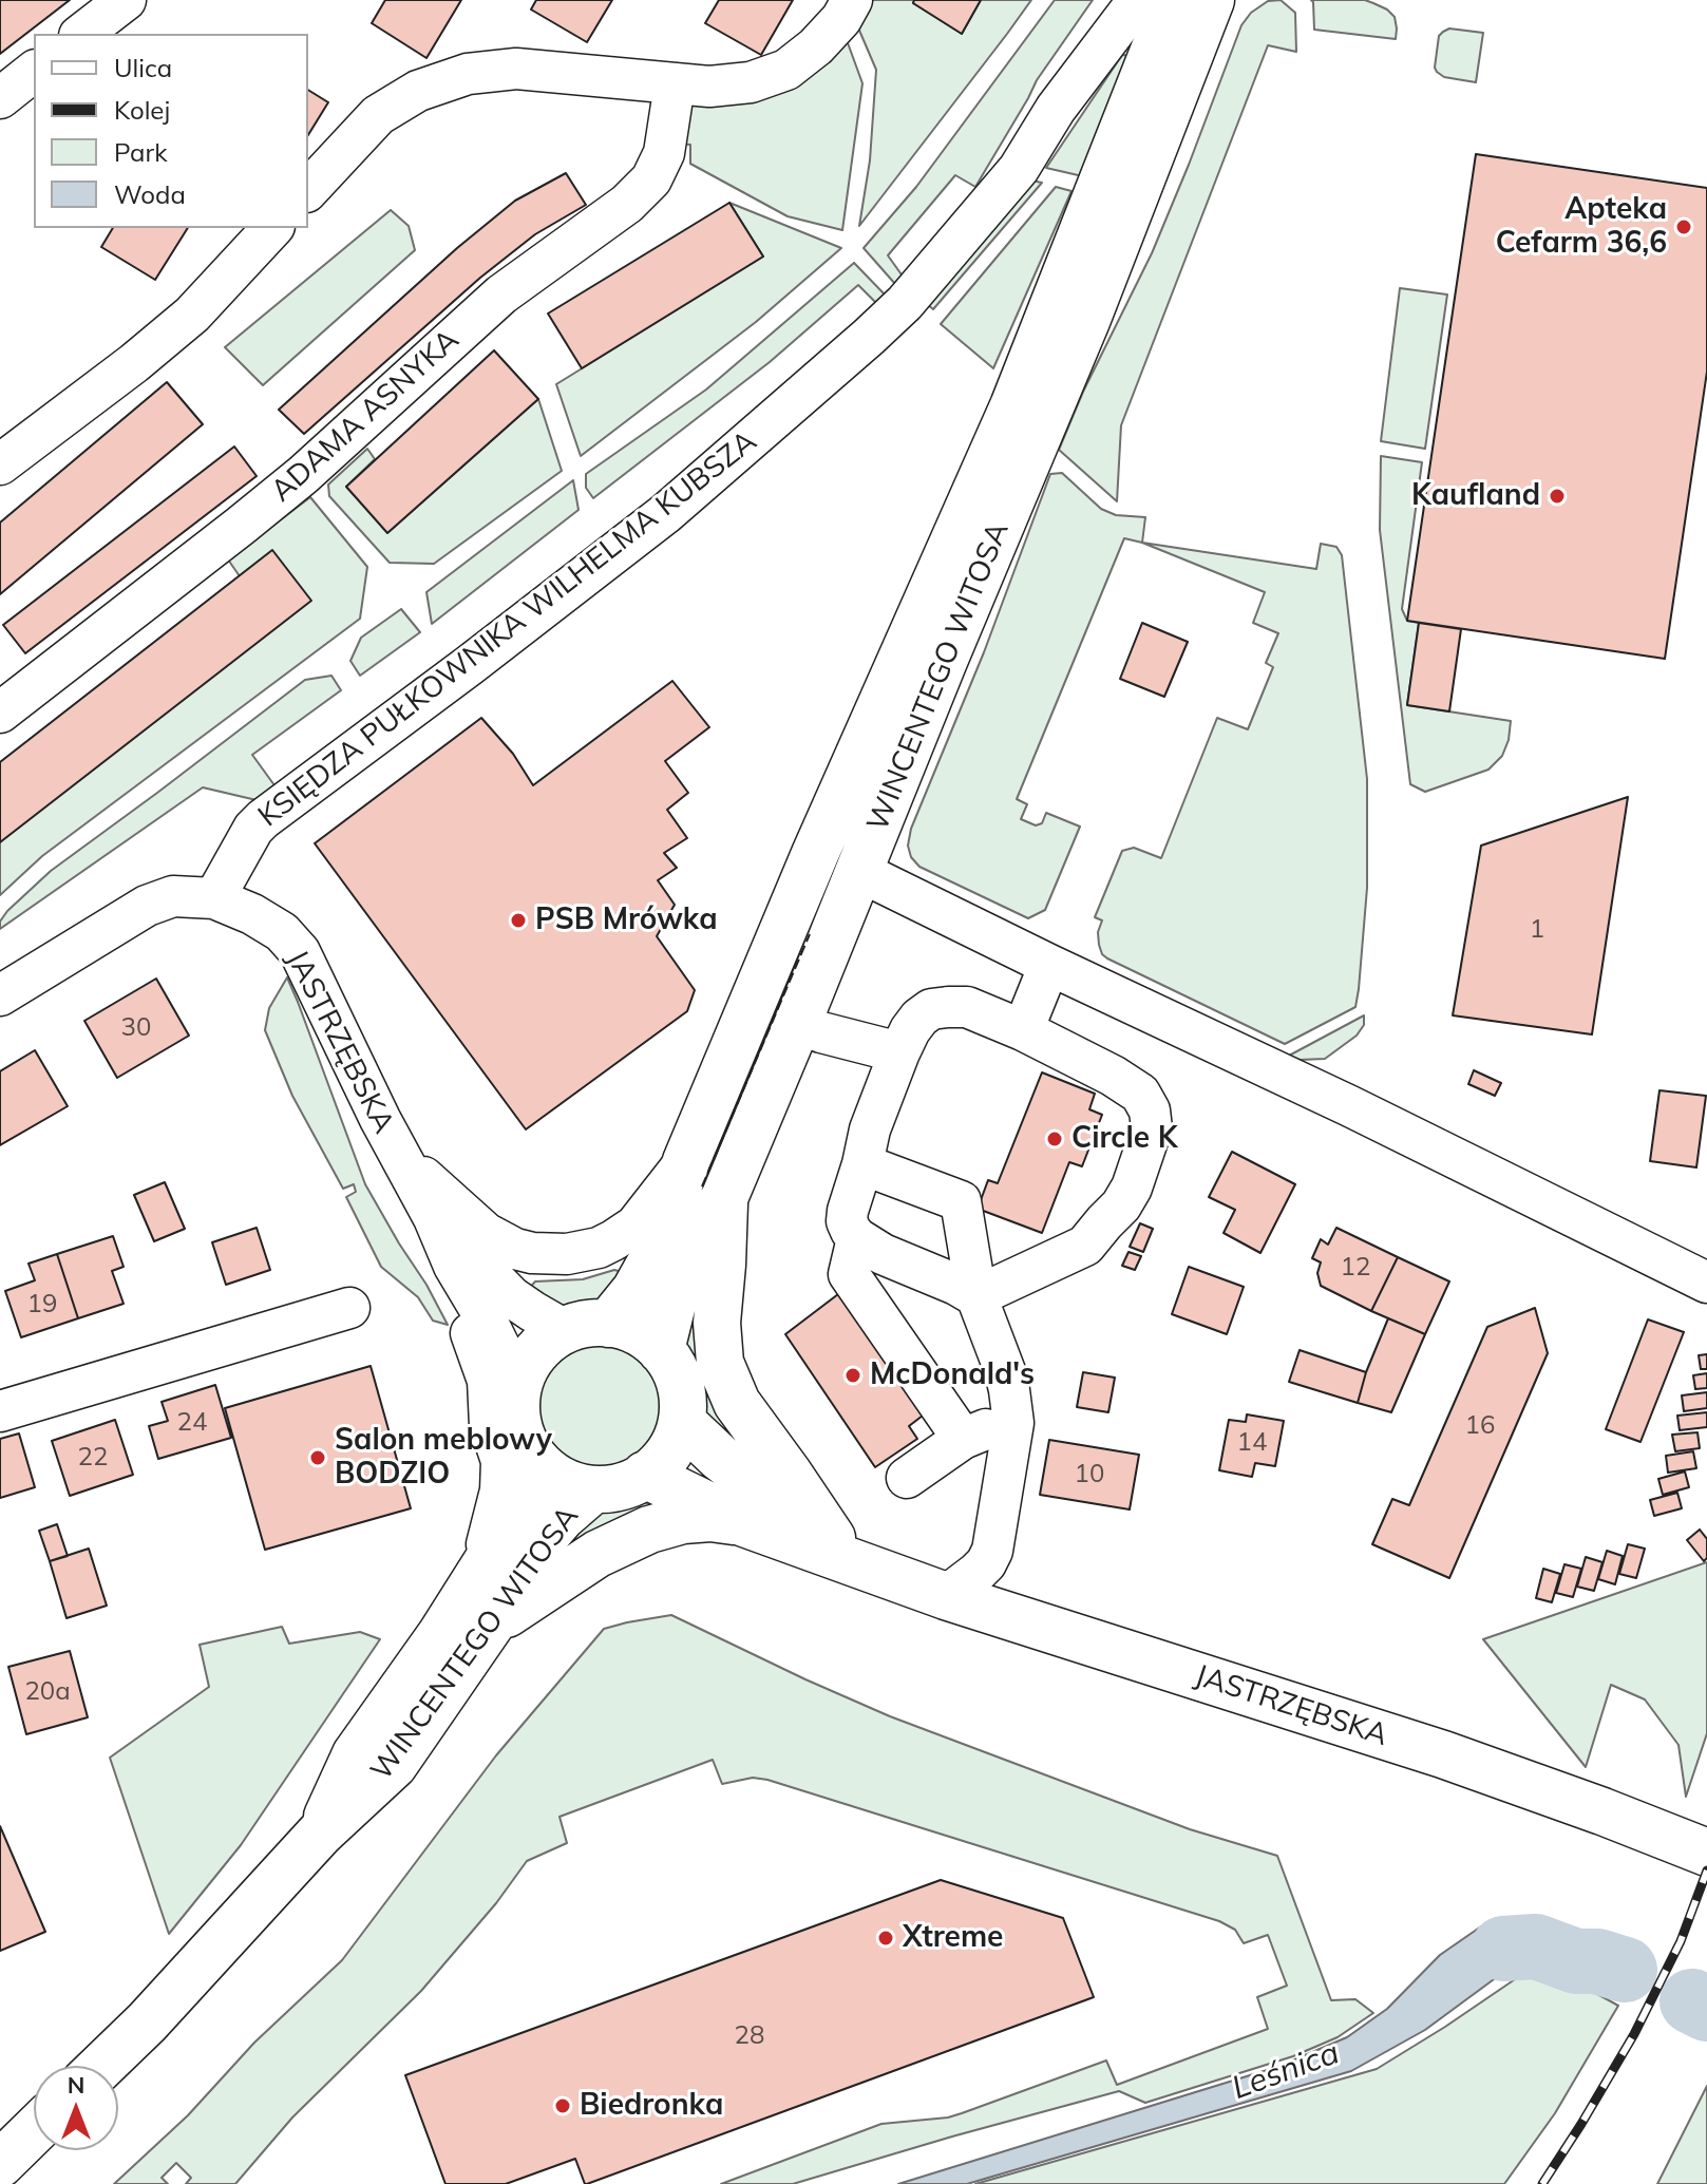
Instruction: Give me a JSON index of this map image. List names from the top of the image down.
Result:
{
  "streets": {
    "main road": ["WINCENTEGO WITOSA", "JASTRZĘBSKA"],
    "street": ["ADAMA ASNYKA", "KSIĘDZA PUŁKOWNIKA WILHELMA KUBSZA"]
  },
  "crossings": [
    ["KSIĘDZA PUŁKOWNIKA WILHELMA KUBSZA", "JASTRZĘBSKA"],
    ["WINCENTEGO WITOSA", "JASTRZĘBSKA"]
  ],
  "water": ["Leśnica"],
  "places": [
    "Apteka Cefarm 36,6",
    "Kaufland",
    "PSB Mrówka",
    "Circle K",
    "McDonald's",
    "Salon meblowy BODZIO",
    "Xtreme",
    "Biedronka"
  ],
  "house_numbers": [
    "1",
    "30",
    "12",
    "19",
    "24",
    "16",
    "14",
    "22",
    "10",
    "20a",
    "28"
  ],
  "legend": [
    "Ulica",
    "Kolej",
    "Park",
    "Woda"
  ],
  "north": "top"
}
